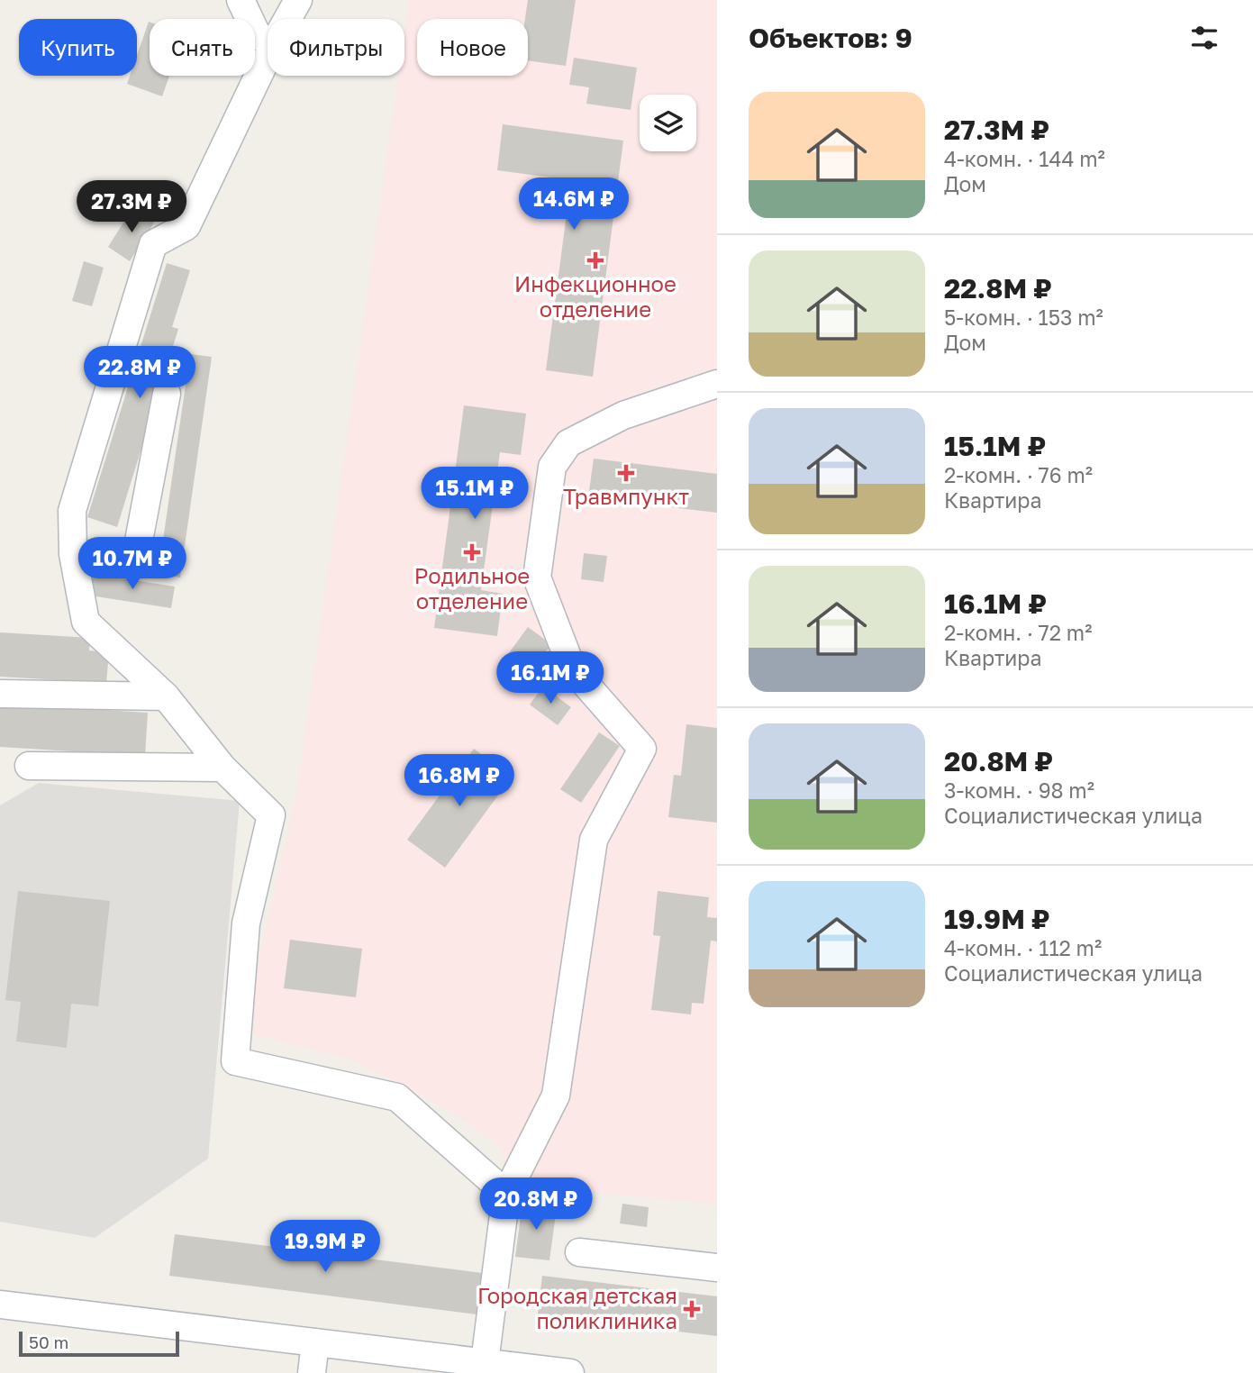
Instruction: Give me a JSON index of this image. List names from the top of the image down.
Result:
{
  "places": {
    "health": [
      "Инфекционное отделение",
      "Травмпункт",
      "Родильное отделение",
      "Городская детская поликлиника"
    ]
  },
  "scale_bar": "50 m",
  "page": {
    "heading": "Объектов: 9",
    "chip": [
      "Купить",
      "Снять",
      "Фильтры",
      "Новое"
    ],
    "list": [
      {
        "name": "27.3M ₽",
        "note": "4-комн. · 144 m² · Дом"
      },
      {
        "name": "22.8M ₽",
        "note": "5-комн. · 153 m² · Дом"
      },
      {
        "name": "15.1M ₽",
        "note": "2-комн. · 76 m² · Квартира"
      },
      {
        "name": "16.1M ₽",
        "note": "2-комн. · 72 m² · Квартира"
      },
      {
        "name": "20.8M ₽",
        "note": "3-комн. · 98 m² · Социалистическая улица"
      },
      {
        "name": "19.9M ₽",
        "note": "4-комн. · 112 m² · Социалистическая улица"
      }
    ],
    "price": [
      "14.6M ₽",
      "27.3M ₽",
      "22.8M ₽",
      "15.1M ₽",
      "10.7M ₽",
      "16.1M ₽",
      "16.8M ₽",
      "20.8M ₽",
      "19.9M ₽"
    ],
    "scale": "50 m"
  }
}
